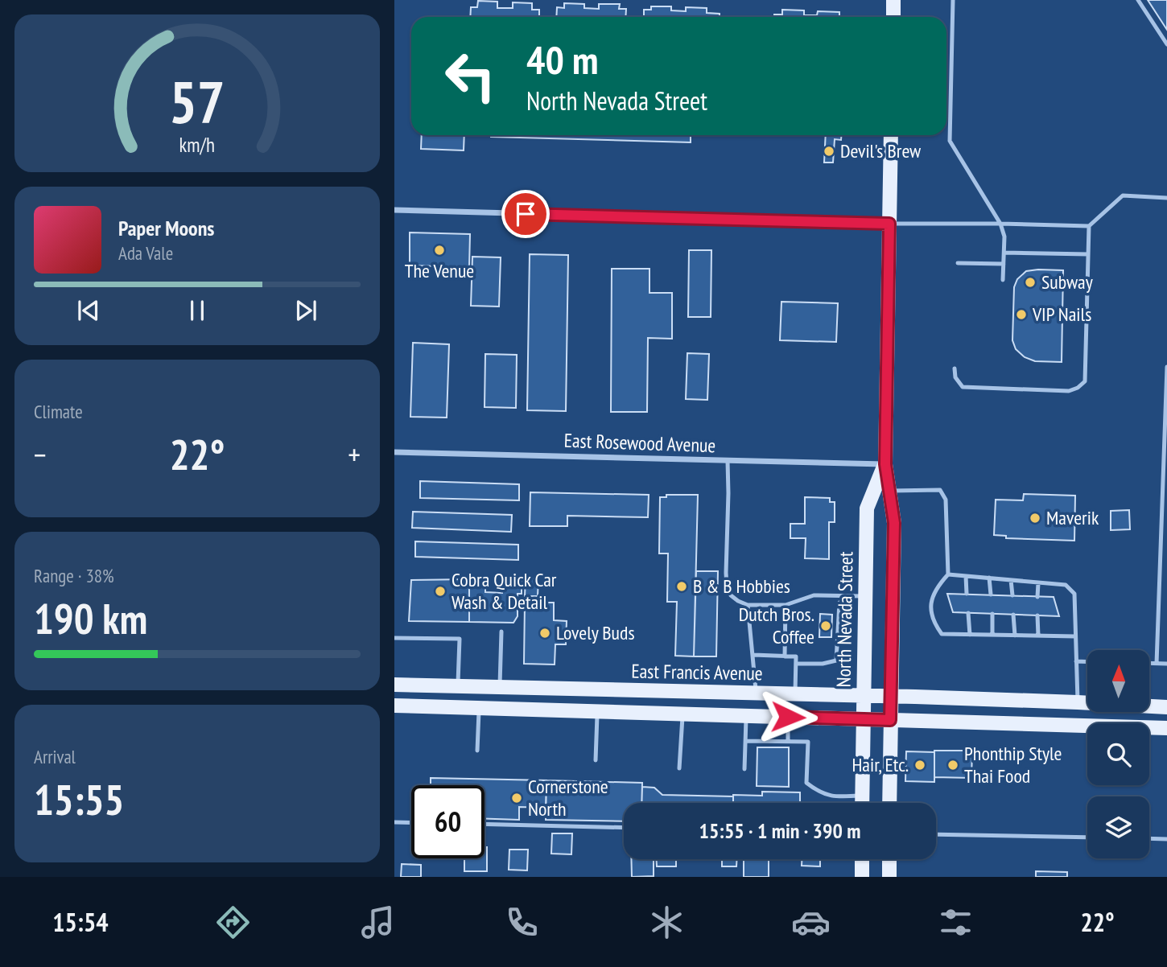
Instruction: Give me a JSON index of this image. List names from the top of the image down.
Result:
{
  "streets": {
    "main road": ["North Nevada Street", "East Francis Avenue"],
    "street": ["East Rosewood Avenue"]
  },
  "crossings": [
    ["East Rosewood Avenue", "North Nevada Street"],
    ["North Nevada Street", "East Francis Avenue"]
  ],
  "places": [
    "Devil's Brew",
    "The Venue",
    "Subway",
    "VIP Nails",
    "Maverik",
    "B & B Hobbies",
    "Cobra Quick Car Wash & Detail",
    "Dutch Bros. Coffee",
    "Lovely Buds",
    "Hair, Etc.",
    "Phonthip Style Thai Food",
    "Cornerstone North"
  ],
  "north": "top",
  "page": {
    "turn": ["40 m", "North Nevada Street"],
    "song": ["Paper Moons", "Ada Vale"],
    "tile": [
      "Climate",
      ["Range · 38%", "190 km"],
      ["Arrival", "15:55"]
    ],
    "heat": ["−", "22°", "+"],
    "limit": "60",
    "trip": "15:55 · 1 min · 390 m",
    "tabs": ["15:54", "22°"],
    "gauge": ["57", "km/h"]
  }
}
